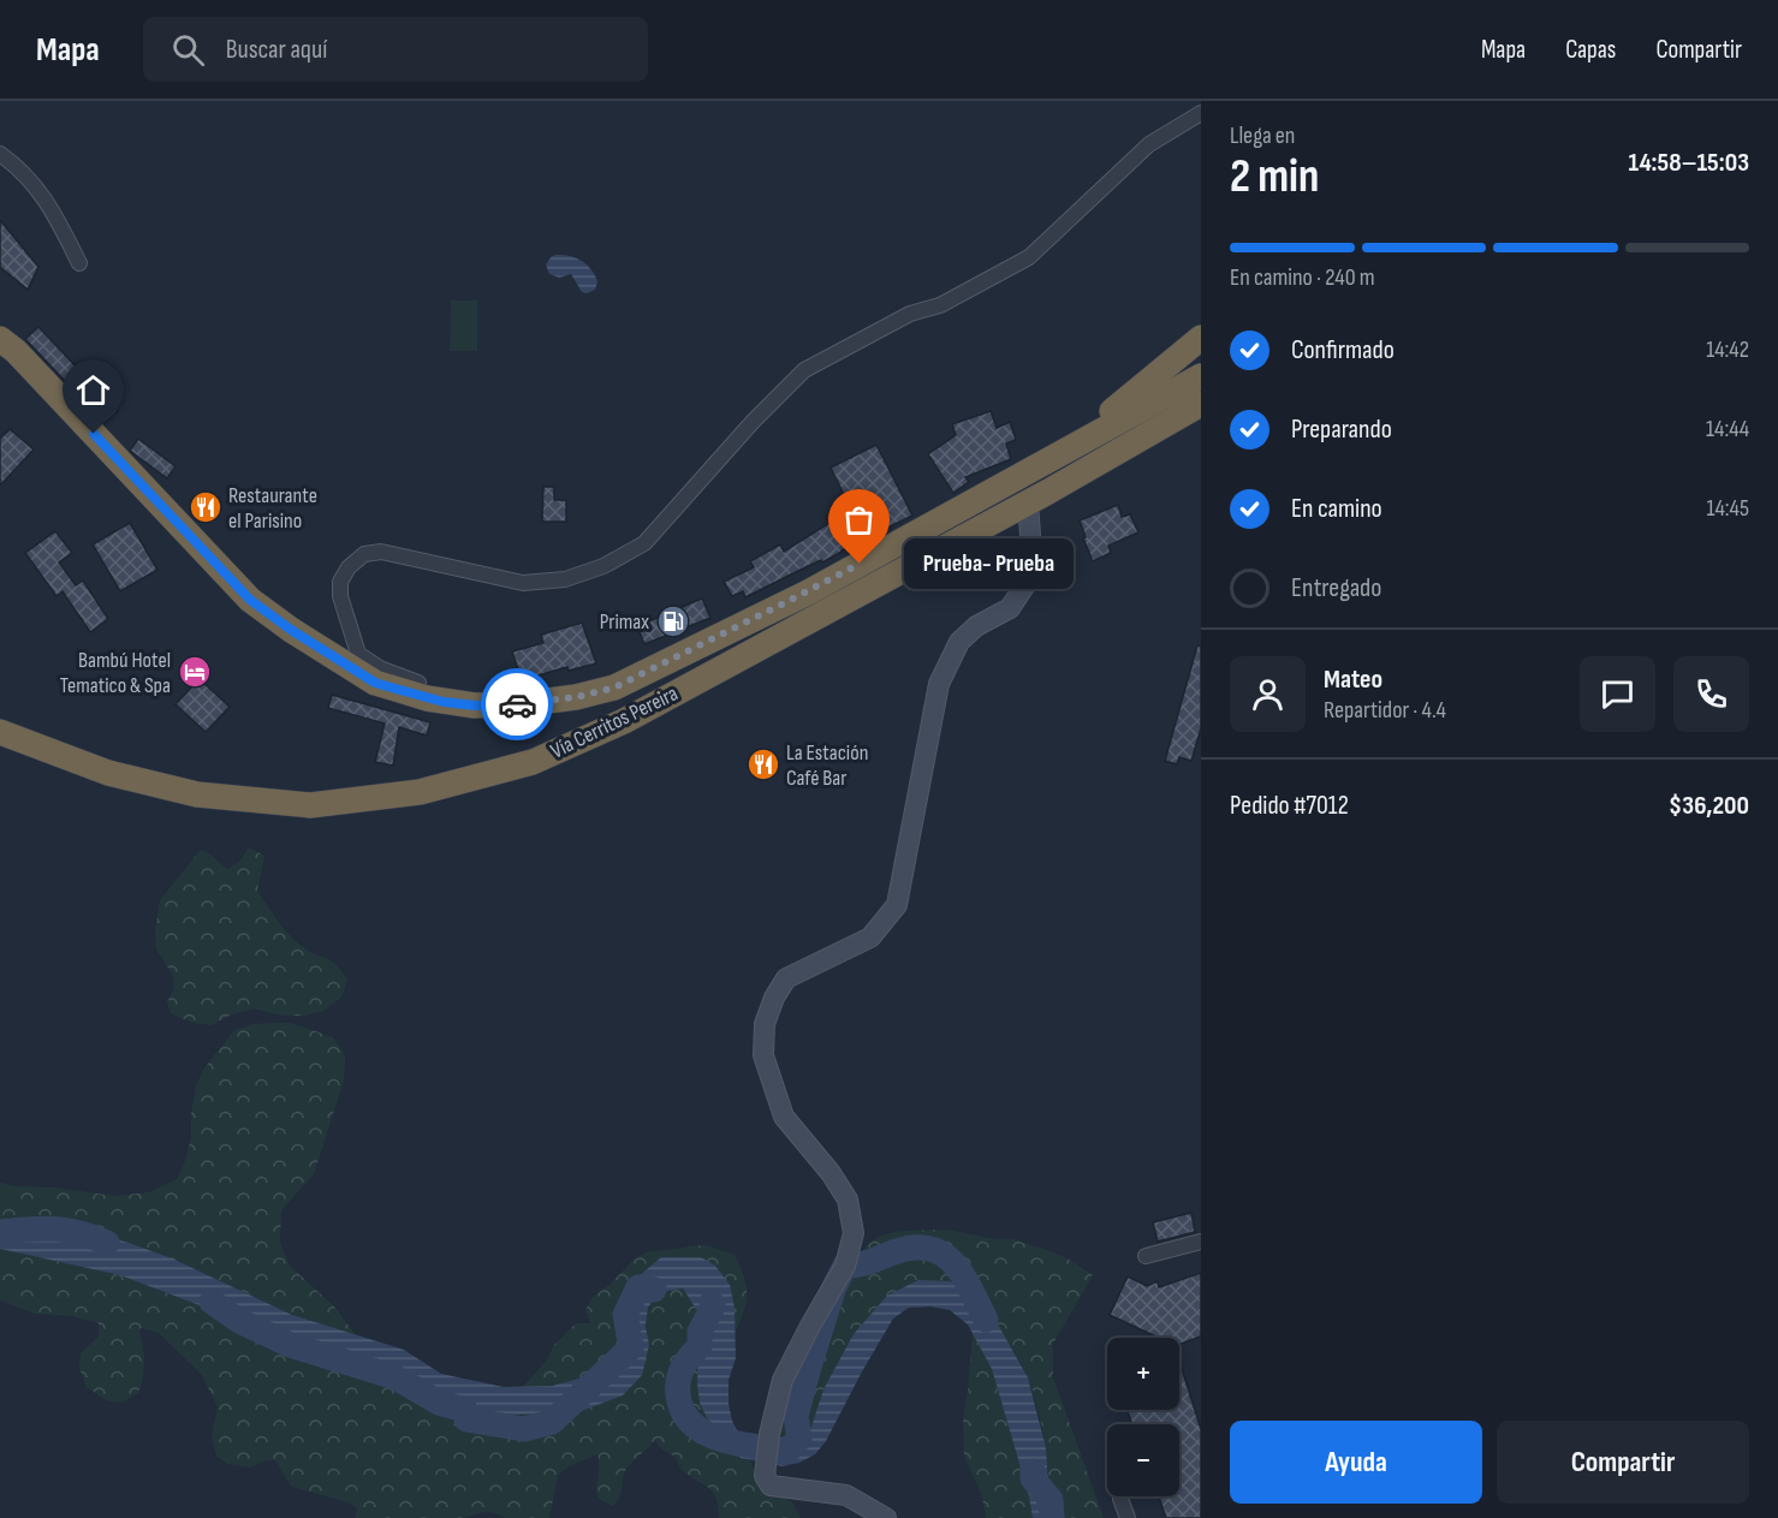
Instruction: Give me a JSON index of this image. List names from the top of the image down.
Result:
{
  "streets": {
    "highway": ["Vía Cerritos Pereira"]
  },
  "places": {
    "restaurant": ["Restaurante el Parisino", "La Estación Café Bar"],
    "other": ["Prueba- Prueba"],
    "fuel station": ["Primax"],
    "hotel": ["Bambú Hotel Tematico & Spa"]
  },
  "page": {
    "header": "Mapa",
    "search": "Buscar aquí",
    "nav": ["Mapa", "Capas", "Compartir"],
    "heading": ["2 min", "Llega en", "14:58–15:03"],
    "panel": [
      "Mateo",
      "Repartidor · 4.4",
      "Pedido #7012",
      "$36,200"
    ],
    "bar": "En camino · 240 m",
    "list": [
      ["Confirmado", "14:42"],
      ["Preparando", "14:44"],
      ["En camino", "14:45"],
      "Entregado"
    ],
    "bubble": "Prueba- Prueba",
    "map_buttons": ["+", "−"],
    "buttons": ["Ayuda", "Compartir"]
  }
}
